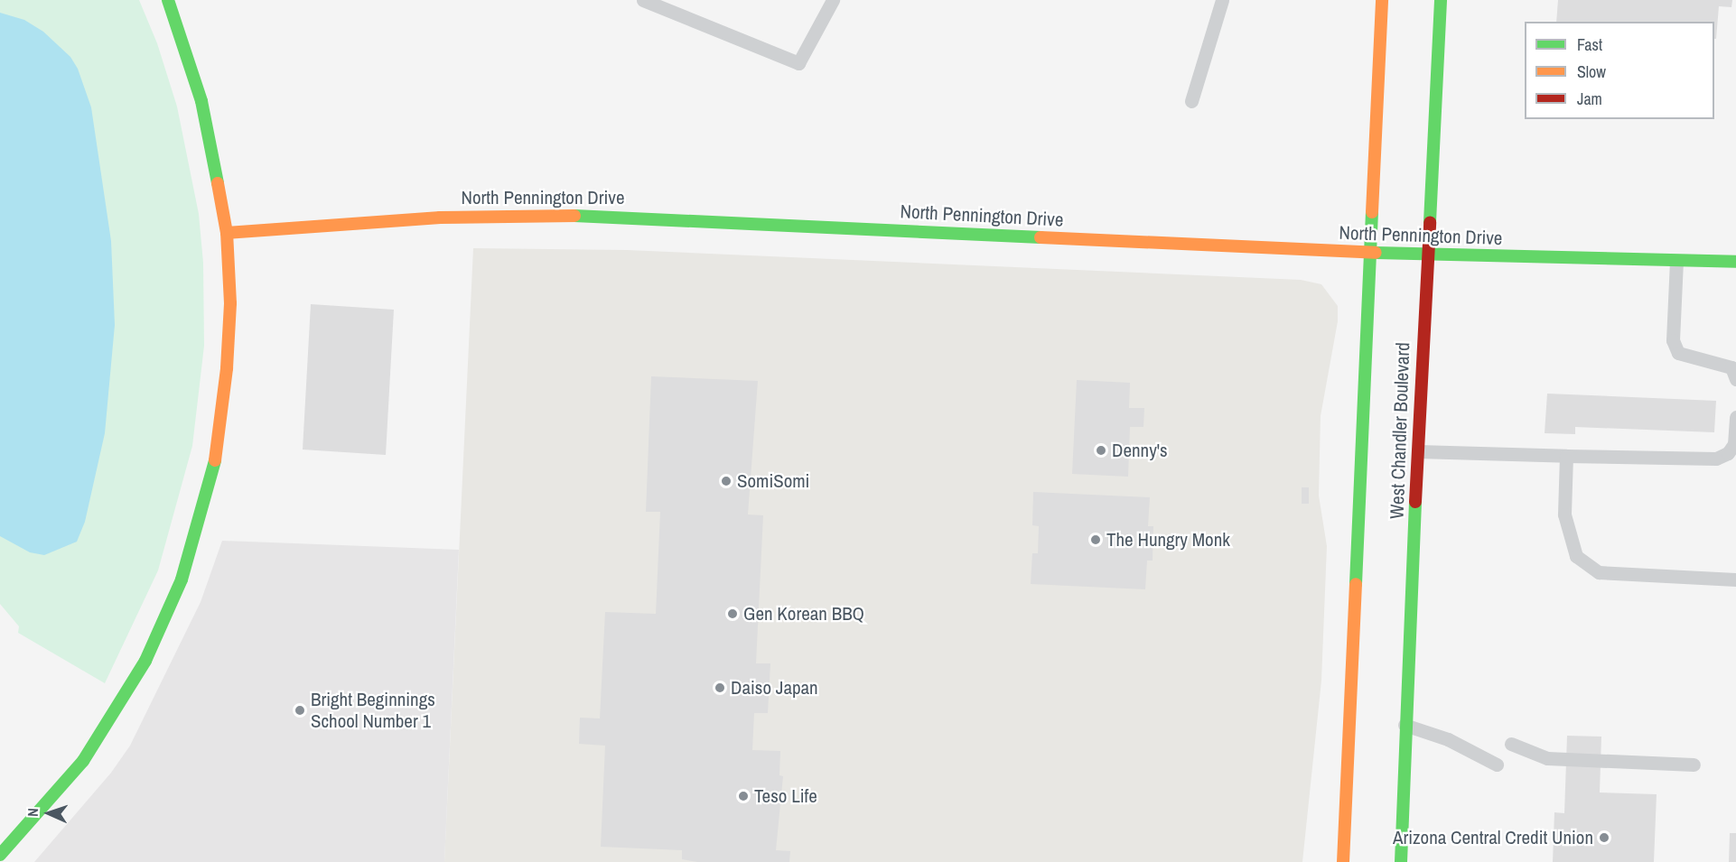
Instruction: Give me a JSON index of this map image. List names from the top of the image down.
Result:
{
  "streets": {
    "street": ["North Pennington Drive", "West Chandler Boulevard"]
  },
  "crossings": [
    ["North Pennington Drive", "West Chandler Boulevard"]
  ],
  "places": [
    "Denny's",
    "SomiSomi",
    "The Hungry Monk",
    "Gen Korean BBQ",
    "Daiso Japan",
    "Bright Beginnings School Number 1",
    "Teso Life",
    "Arizona Central Credit Union"
  ],
  "legend": ["Fast", "Slow", "Jam"],
  "north": "left"
}
